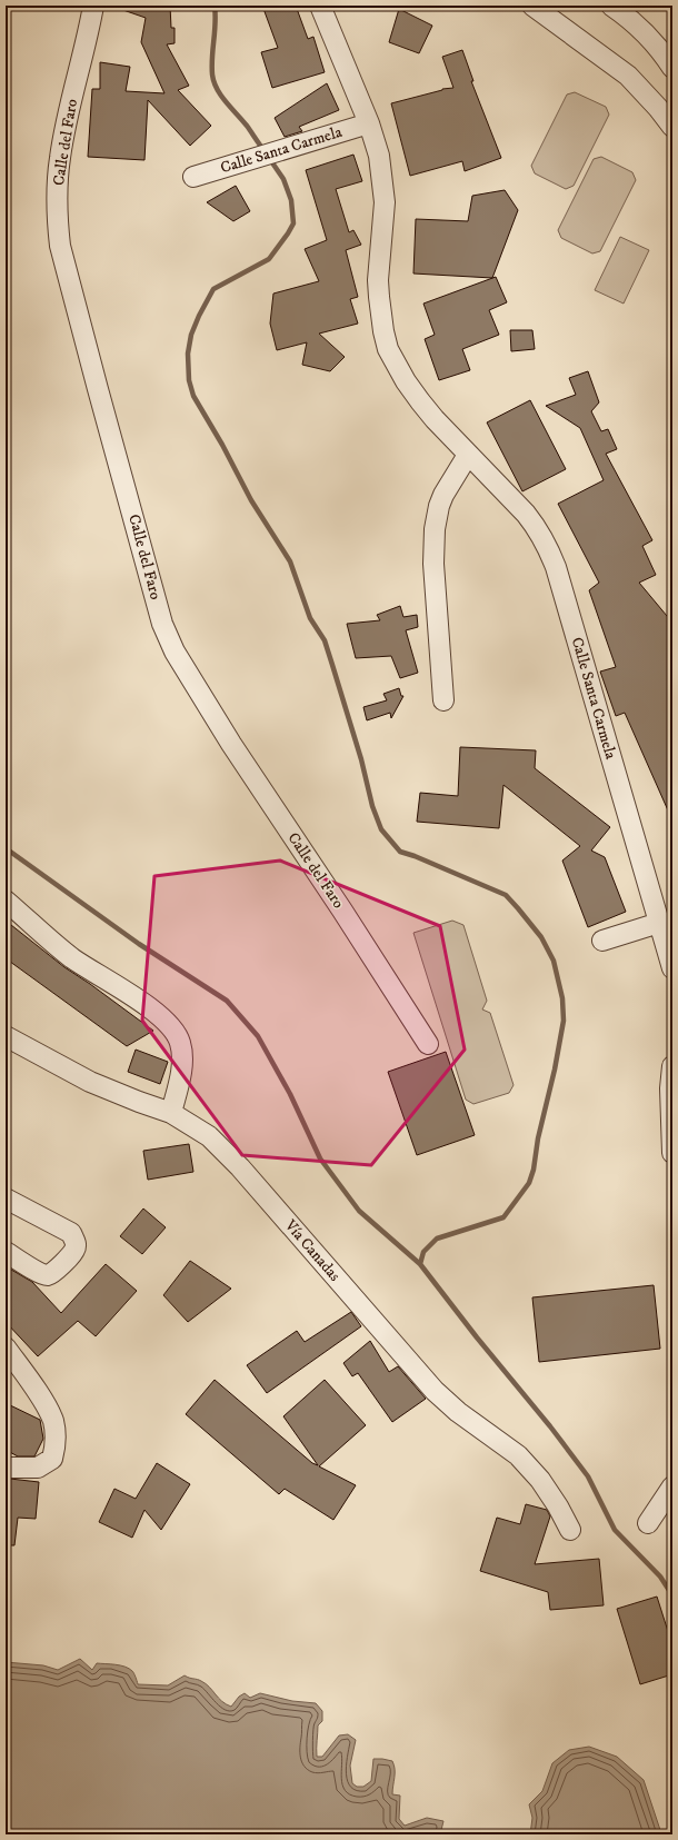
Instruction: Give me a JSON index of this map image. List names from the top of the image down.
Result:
{
  "streets": {
    "street": ["Calle del Faro", "Calle Santa Carmela", "Vía Canadas"]
  }
}
